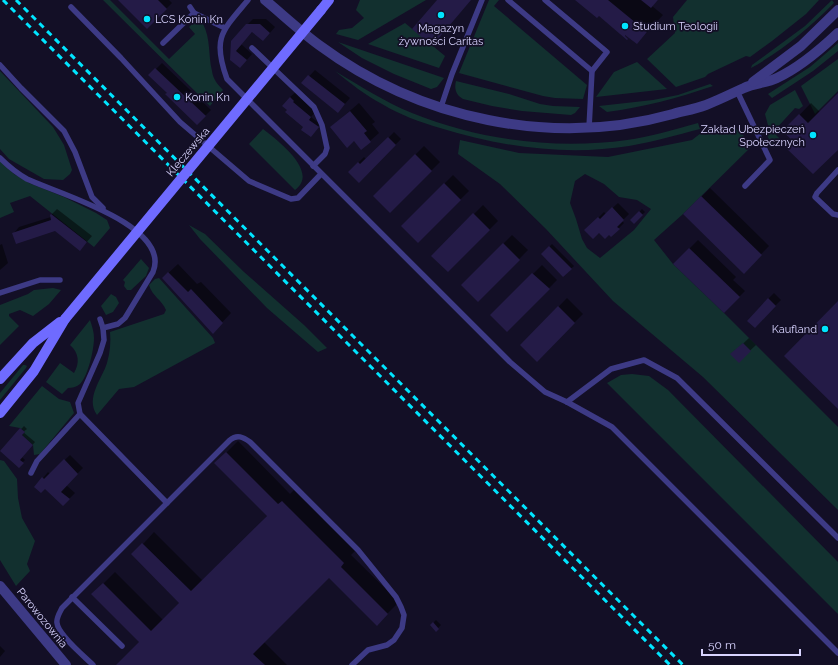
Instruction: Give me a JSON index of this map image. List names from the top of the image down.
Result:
{
  "streets": {
    "main road": ["Kleczewska"],
    "street": ["Parowozownia"]
  },
  "places": [
    "Magazyn żywności Caritas",
    "LCS Konin Kn",
    "Studium Teologii",
    "Konin Kn",
    "Zakład Ubezpieczeń Społecznych",
    "Kaufland"
  ],
  "scale_bar": "50 m"
}
